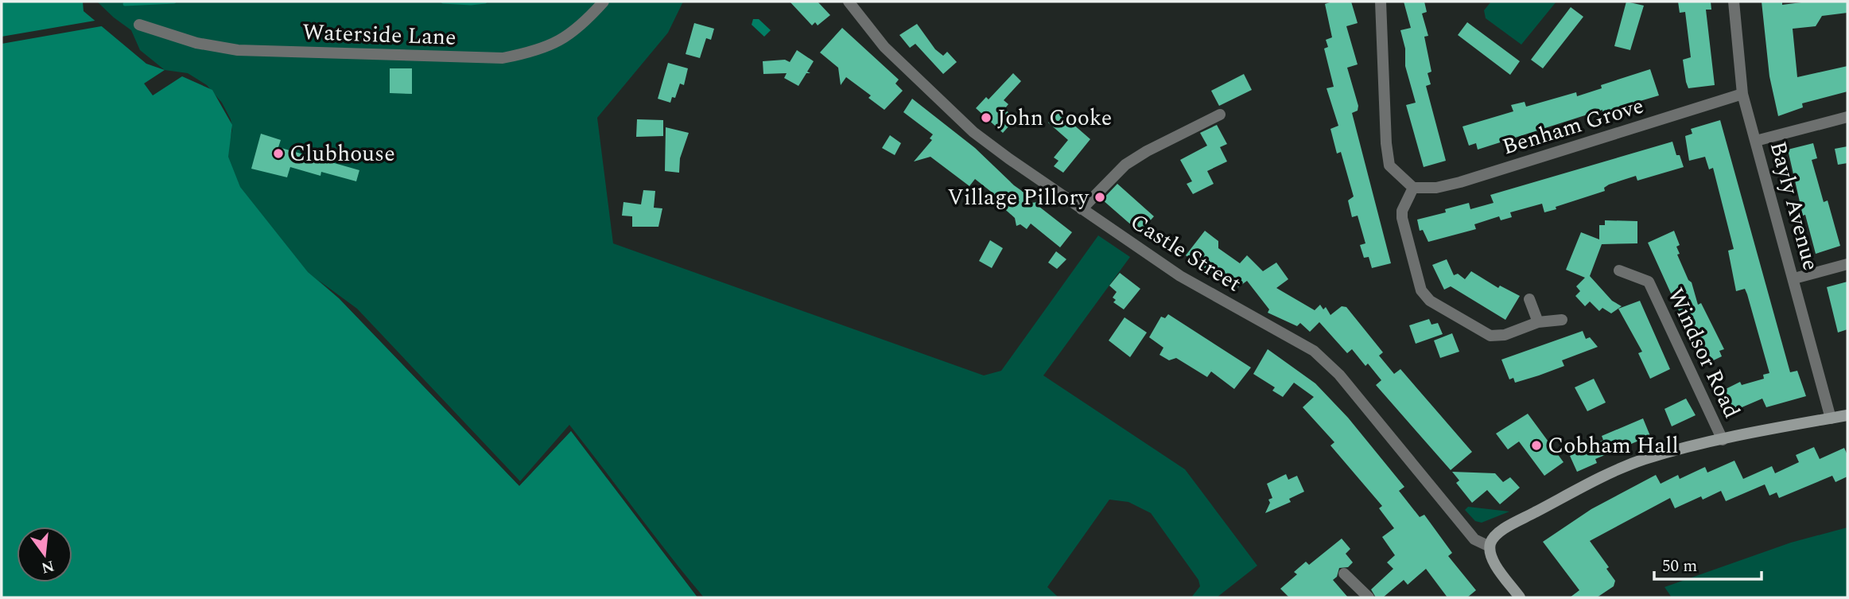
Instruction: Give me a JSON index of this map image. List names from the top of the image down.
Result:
{
  "streets": {
    "street": [
      "Waterside Lane",
      "Benham Grove",
      "Bayly Avenue",
      "Castle Street",
      "Windsor Road"
    ]
  },
  "crossings": [
    ["Benham Grove", "Bayly Avenue"]
  ],
  "places": [
    "John Cooke",
    "Clubhouse",
    "Village Pillory",
    "Cobham Hall"
  ],
  "scale_bar": "50 m",
  "north": "bottom"
}
